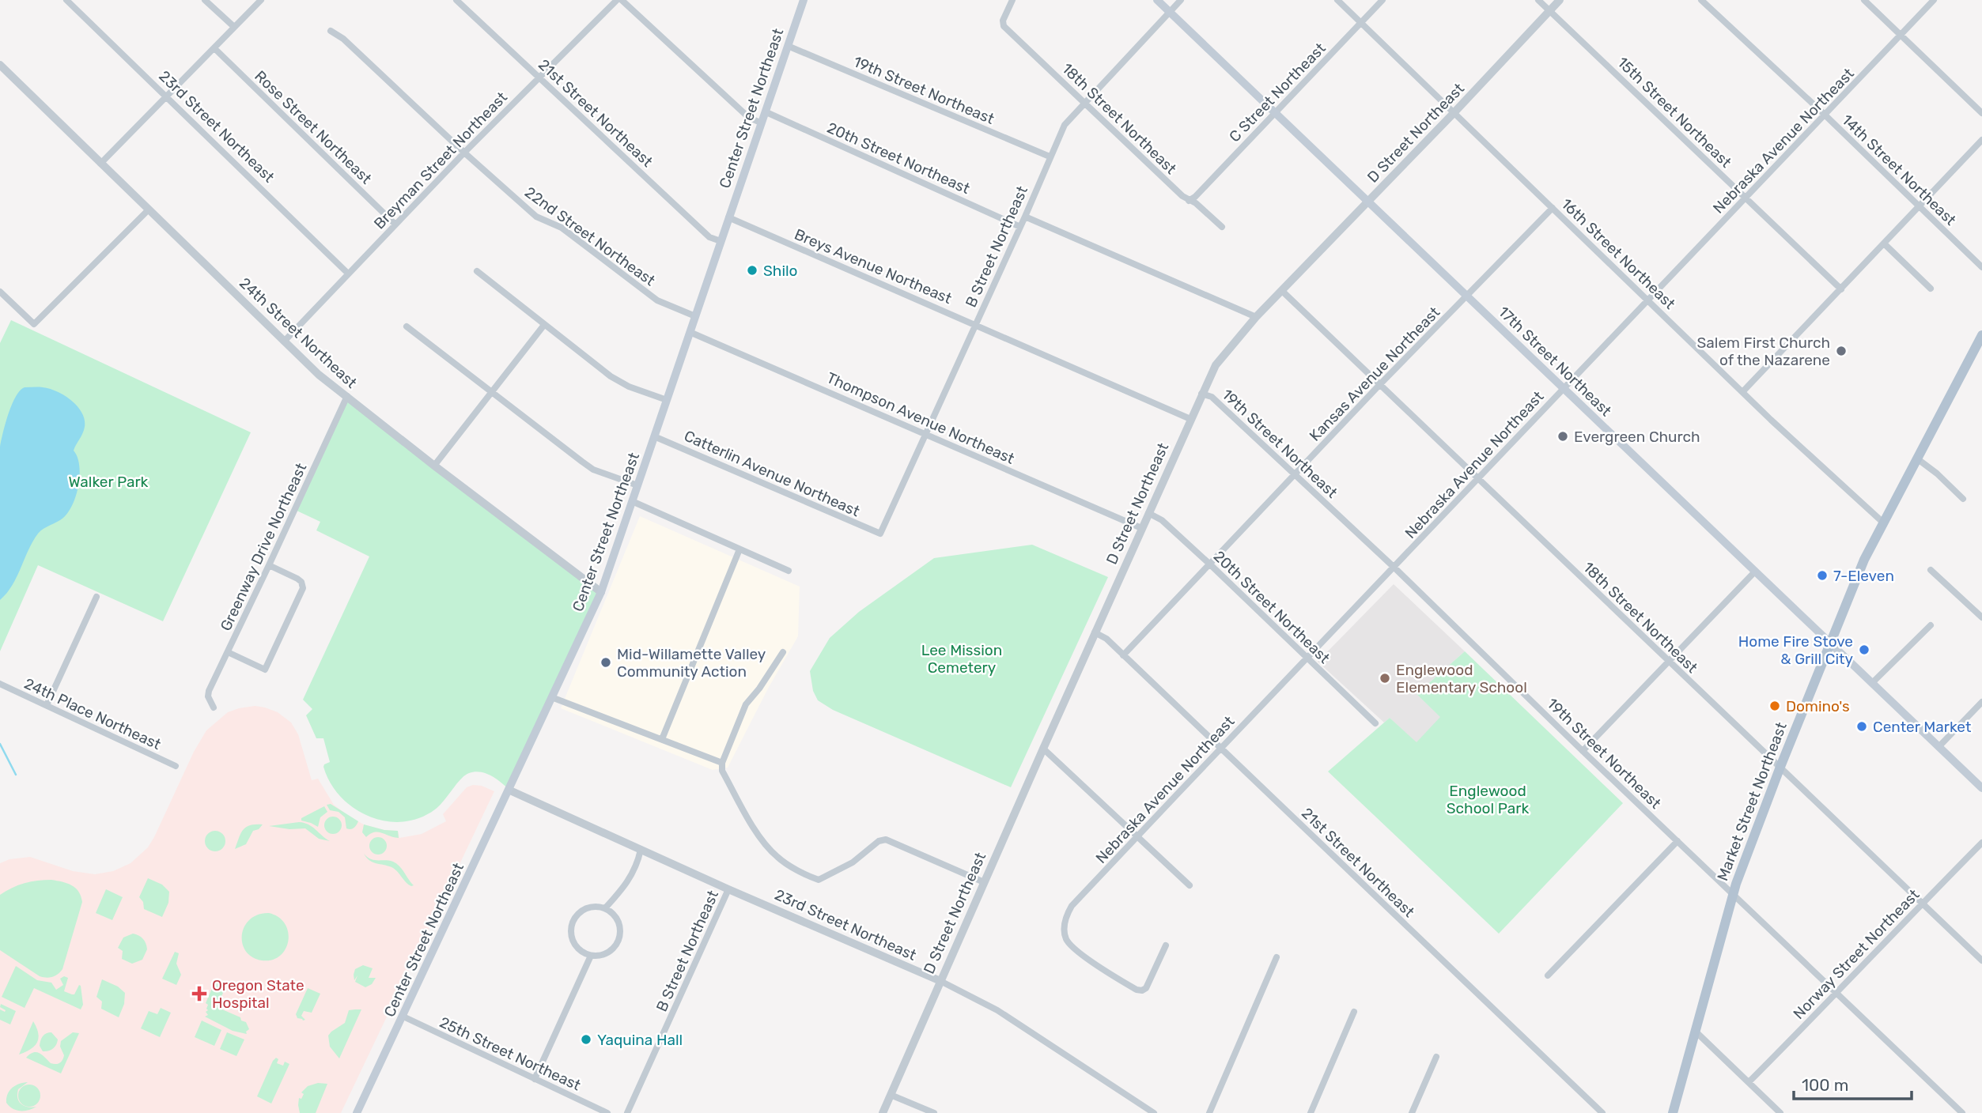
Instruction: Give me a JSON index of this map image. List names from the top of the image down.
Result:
{
  "streets": {
    "main road": ["Center Street Northeast", "17th Street Northeast", "Market Street Northeast"],
    "street": [
      "19th Street Northeast",
      "C Street Northeast",
      "15th Street Northeast",
      "21st Street Northeast",
      "18th Street Northeast",
      "23rd Street Northeast",
      "Rose Street Northeast",
      "D Street Northeast",
      "Nebraska Avenue Northeast",
      "20th Street Northeast",
      "Breyman Street Northeast",
      "14th Street Northeast",
      "22nd Street Northeast",
      "B Street Northeast",
      "16th Street Northeast",
      "Breys Avenue Northeast",
      "24th Street Northeast",
      "Kansas Avenue Northeast",
      "Thompson Avenue Northeast",
      "Catterlin Avenue Northeast",
      "Greenway Drive Northeast",
      "24th Place Northeast",
      "Norway Street Northeast",
      "25th Street Northeast"
    ]
  },
  "crossings": [
    ["19th Street Northeast", "Center Street Northeast"],
    ["19th Street Northeast", "D Street Northeast"],
    ["19th Street Northeast", "Nebraska Avenue Northeast"],
    ["19th Street Northeast", "B Street Northeast"],
    ["19th Street Northeast", "Kansas Avenue Northeast"],
    ["19th Street Northeast", "Market Street Northeast"],
    ["19th Street Northeast", "Norway Street Northeast"],
    ["C Street Northeast", "18th Street Northeast"],
    ["C Street Northeast", "16th Street Northeast"],
    ["C Street Northeast", "17th Street Northeast"],
    ["Center Street Northeast", "21st Street Northeast"],
    ["Center Street Northeast", "23rd Street Northeast"],
    ["Center Street Northeast", "20th Street Northeast"],
    ["Center Street Northeast", "22nd Street Northeast"],
    ["Center Street Northeast", "Breys Avenue Northeast"],
    ["Center Street Northeast", "24th Street Northeast"],
    ["Center Street Northeast", "Thompson Avenue Northeast"],
    ["Center Street Northeast", "Catterlin Avenue Northeast"],
    ["Center Street Northeast", "25th Street Northeast"],
    ["15th Street Northeast", "D Street Northeast"],
    ["15th Street Northeast", "Nebraska Avenue Northeast"],
    ["21st Street Northeast", "D Street Northeast"],
    ["21st Street Northeast", "Nebraska Avenue Northeast"],
    ["21st Street Northeast", "Breyman Street Northeast"],
    ["21st Street Northeast", "Kansas Avenue Northeast"],
    ["18th Street Northeast", "D Street Northeast"],
    ["18th Street Northeast", "Nebraska Avenue Northeast"],
    ["18th Street Northeast", "B Street Northeast"],
    ["18th Street Northeast", "Kansas Avenue Northeast"],
    ["18th Street Northeast", "Market Street Northeast"],
    ["18th Street Northeast", "Norway Street Northeast"],
    ["23rd Street Northeast", "D Street Northeast"],
    ["23rd Street Northeast", "Breyman Street Northeast"],
    ["23rd Street Northeast", "B Street Northeast"],
    ["Rose Street Northeast", "Breyman Street Northeast"],
    ["D Street Northeast", "20th Street Northeast"],
    ["D Street Northeast", "16th Street Northeast"],
    ["D Street Northeast", "Breys Avenue Northeast"],
    ["D Street Northeast", "17th Street Northeast"],
    ["D Street Northeast", "Thompson Avenue Northeast"],
    ["Nebraska Avenue Northeast", "20th Street Northeast"],
    ["Nebraska Avenue Northeast", "14th Street Northeast"],
    ["Nebraska Avenue Northeast", "16th Street Northeast"],
    ["Nebraska Avenue Northeast", "17th Street Northeast"],
    ["20th Street Northeast", "B Street Northeast"],
    ["20th Street Northeast", "Kansas Avenue Northeast"],
    ["Breyman Street Northeast", "22nd Street Northeast"],
    ["Breyman Street Northeast", "24th Street Northeast"],
    ["B Street Northeast", "Breys Avenue Northeast"],
    ["B Street Northeast", "17th Street Northeast"],
    ["B Street Northeast", "Thompson Avenue Northeast"],
    ["B Street Northeast", "Catterlin Avenue Northeast"],
    ["16th Street Northeast", "Kansas Avenue Northeast"],
    ["16th Street Northeast", "Market Street Northeast"],
    ["24th Street Northeast", "Greenway Drive Northeast"],
    ["17th Street Northeast", "Kansas Avenue Northeast"],
    ["17th Street Northeast", "Market Street Northeast"]
  ],
  "parks": ["Walker Park", "Lee Mission Cemetery", "Englewood School Park"],
  "places": {
    "other": [
      "Shilo",
      "Salem First Church of the Nazarene",
      "Evergreen Church",
      "7-Eleven",
      "Home Fire Stove & Grill City",
      "Mid-Willamette Valley Community Action",
      "Englewood Elementary School",
      "Domino's",
      "Center Market",
      "Yaquina Hall"
    ],
    "health": ["Oregon State Hospital"]
  },
  "scale_bar": "100 m"
}
